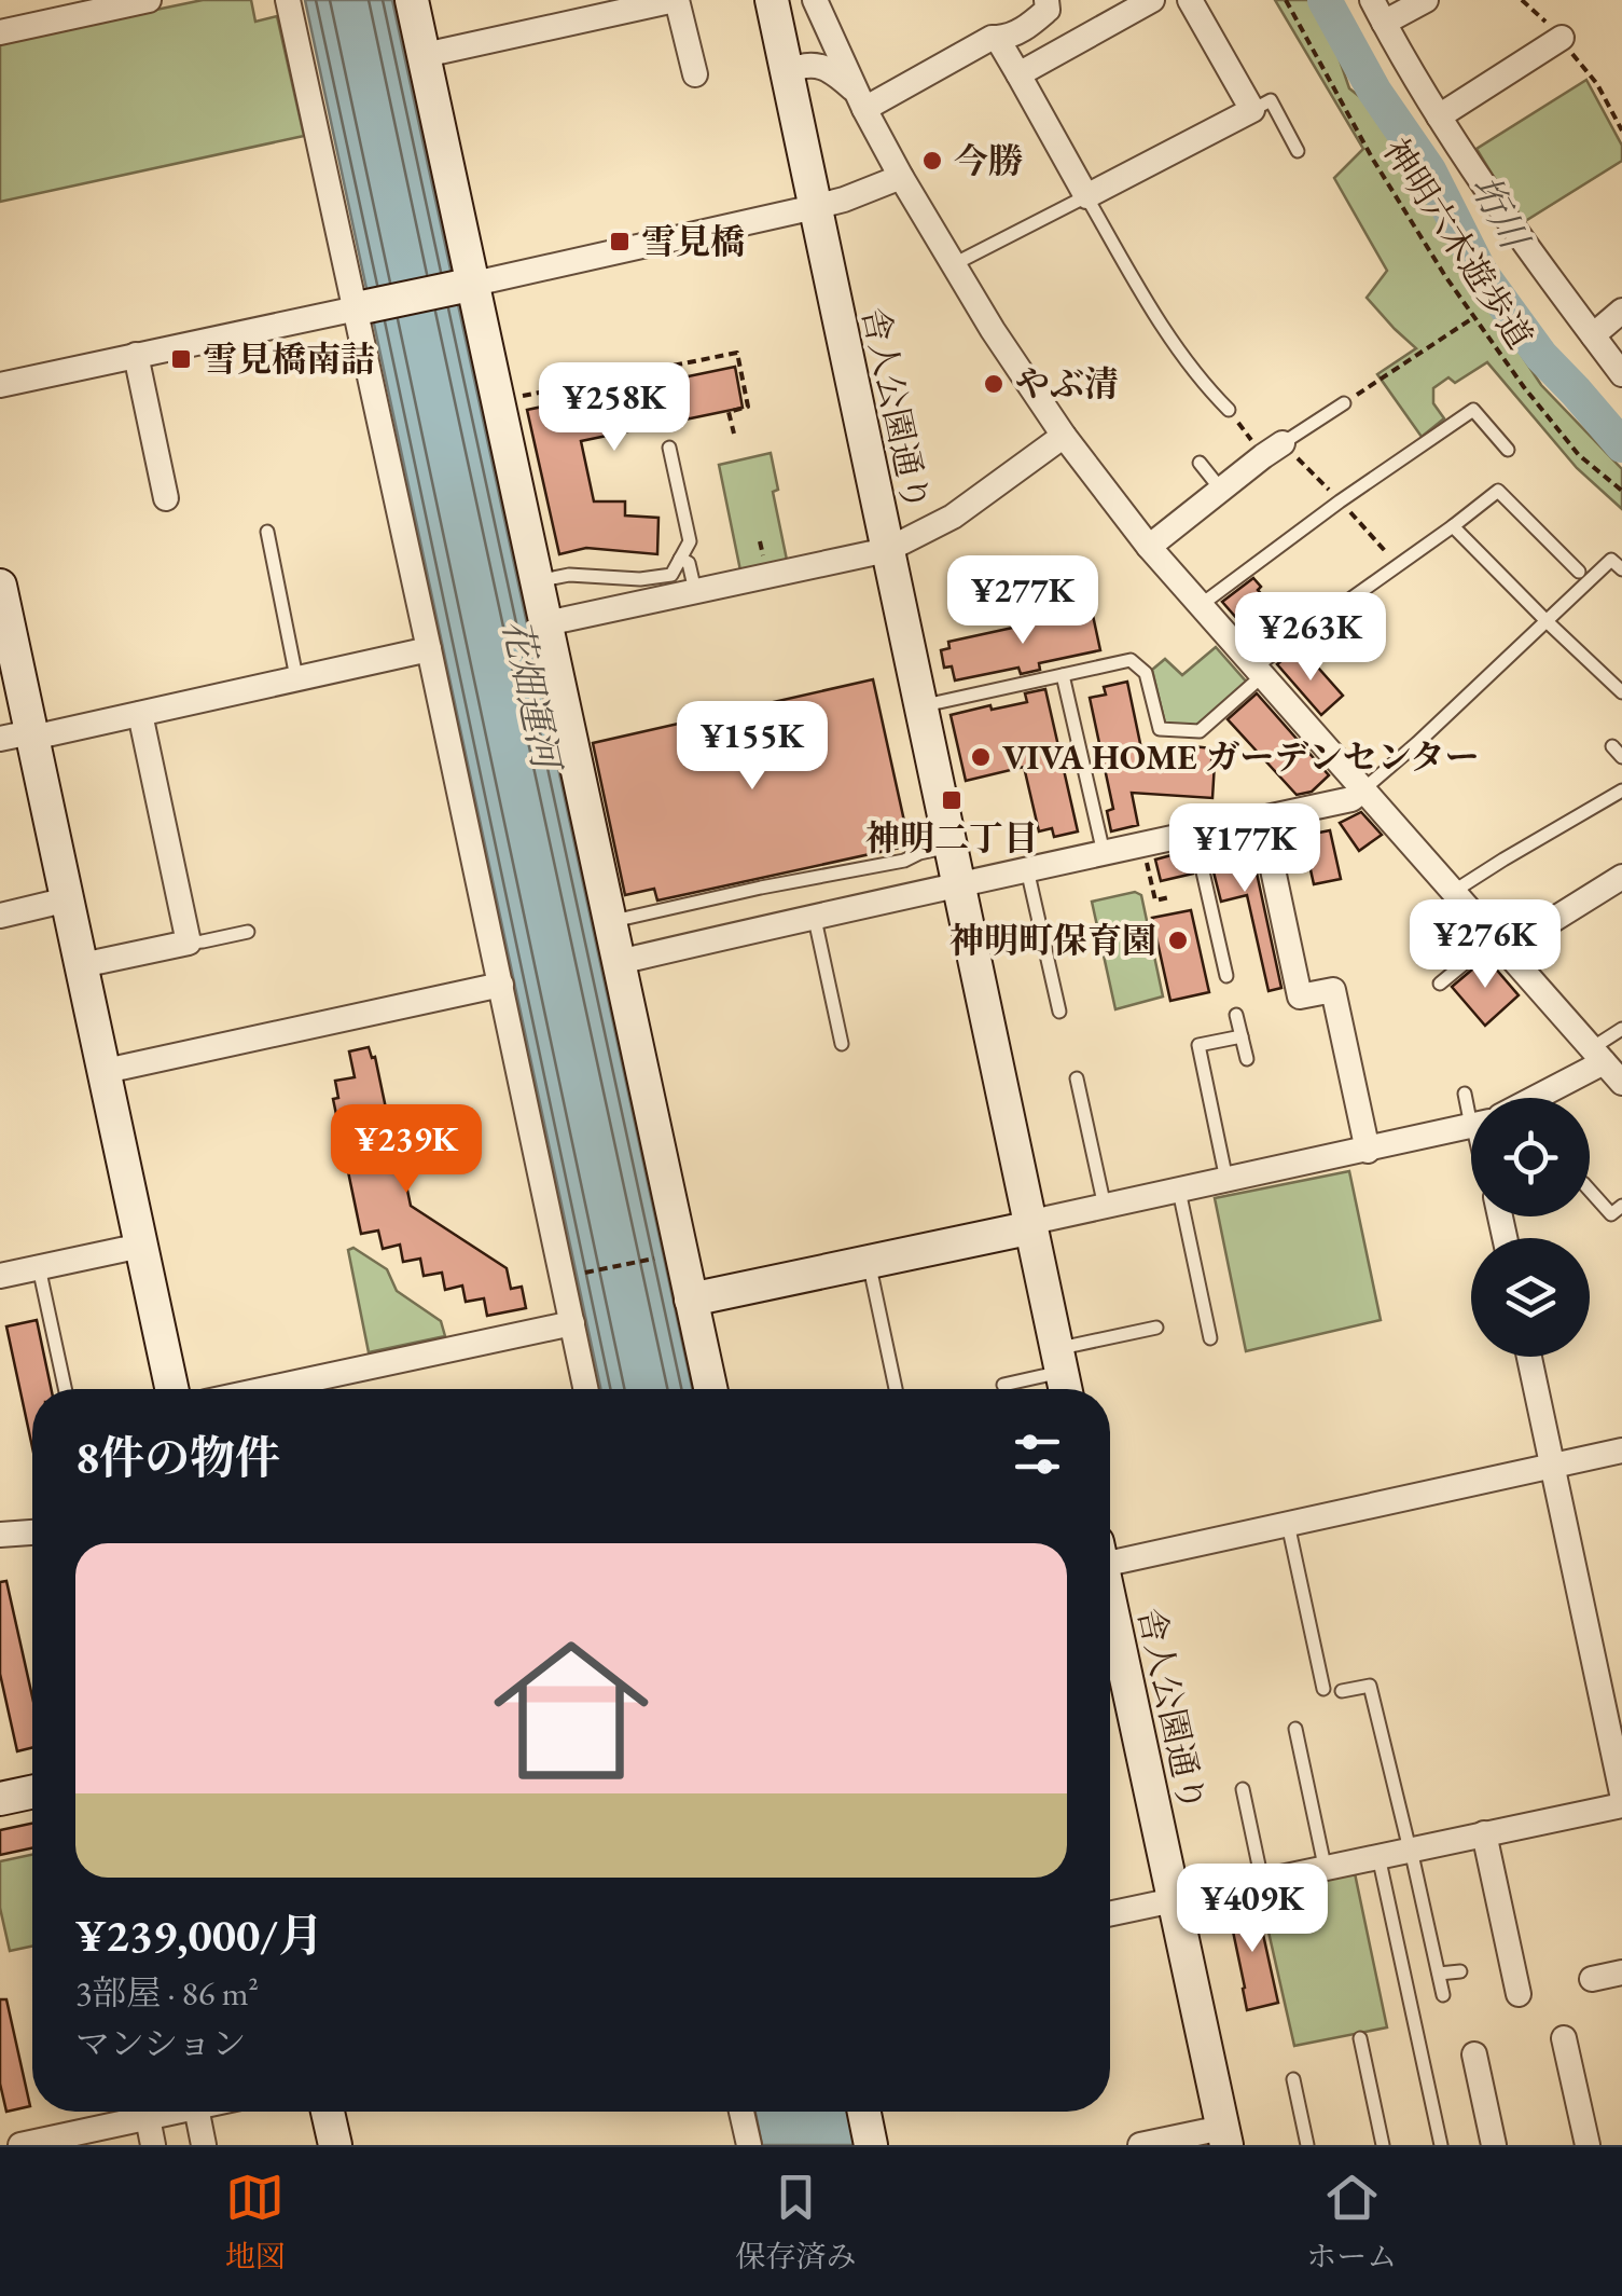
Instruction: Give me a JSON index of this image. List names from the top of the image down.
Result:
{
  "streets": {
    "street": ["舎人公園通り"],
    "path": ["神明六木遊歩道"]
  },
  "water": ["垳川", "花畑運河"],
  "places": {
    "other": [
      "今勝",
      "やぶ清",
      "VIVA HOME ガーデンセンター",
      "神明町保育園"
    ],
    "transit": ["雪見橋", "雪見橋南詰", "神明二丁目"]
  },
  "page": {
    "price": [
      "¥258K",
      "¥277K",
      "¥263K",
      "¥155K",
      "¥177K",
      "¥276K",
      "¥239K",
      "¥409K"
    ],
    "heading": "8件の物件",
    "list": [
      {
        "name": "¥239,000/月",
        "note": "3部屋 · 86 m² · マンション"
      }
    ],
    "tabs": ["地図", "保存済み", "ホーム"]
  }
}
